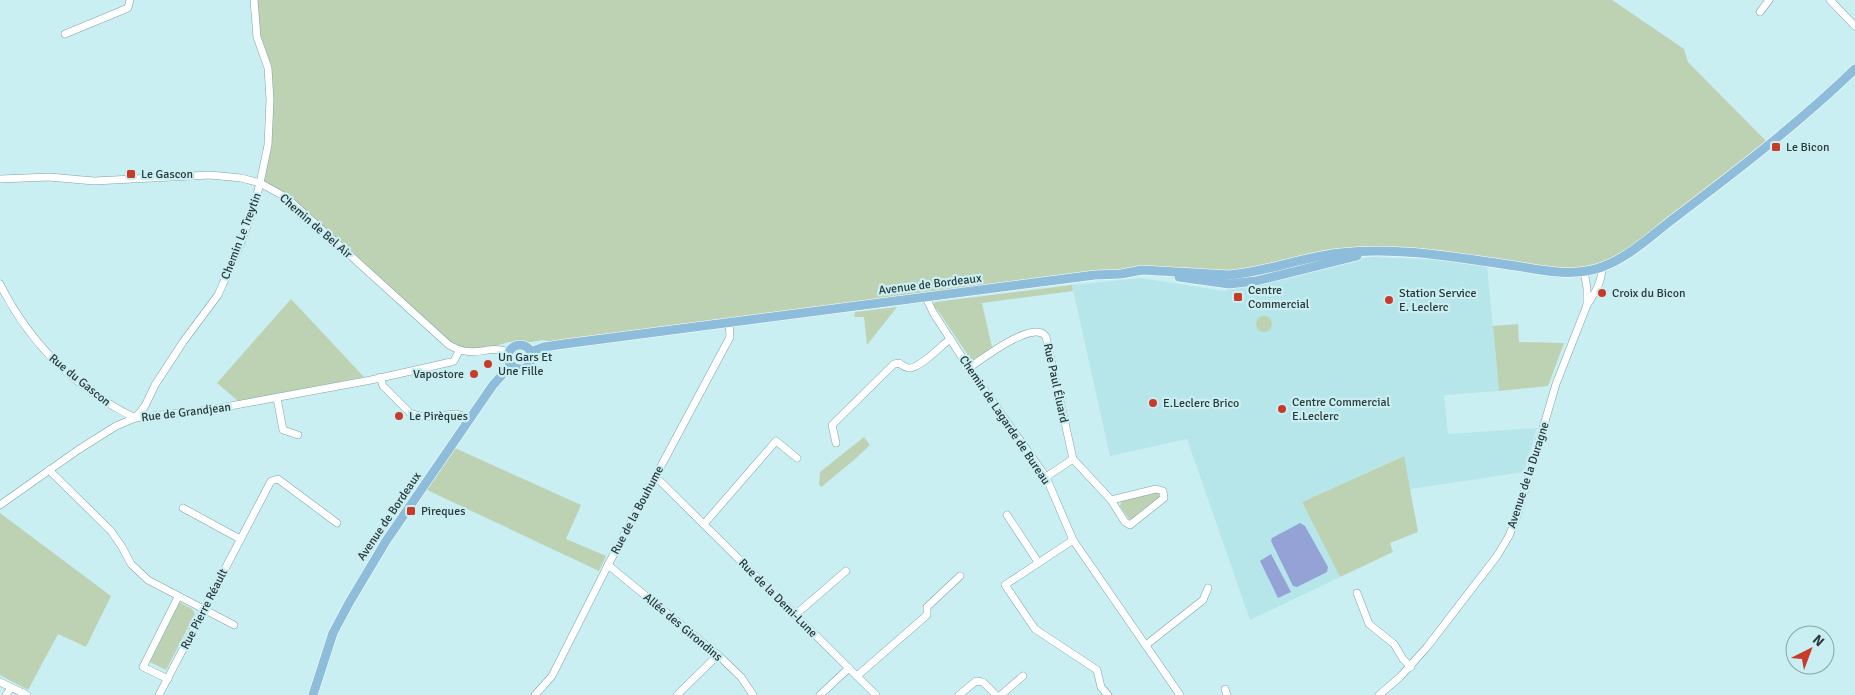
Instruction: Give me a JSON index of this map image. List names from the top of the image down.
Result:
{
  "streets": {
    "main road": ["Avenue de Bordeaux"],
    "street": [
      "Chemin de Bel Air",
      "Chemin Le Treytin",
      "Rue du Gascon",
      "Rue Paul Éluard",
      "Rue de Grandjean",
      "Chemin de Lagarde de Bureau",
      "Avenue de la Duragne",
      "Rue de la Bouhume",
      "Rue de la Demi-Lune",
      "Rue Pierre Réault",
      "Allée des Girondins"
    ]
  },
  "crossings": [
    ["Chemin de Bel Air", "Chemin Le Treytin"],
    ["Chemin de Bel Air", "Rue de Grandjean"],
    ["Chemin Le Treytin", "Rue du Gascon"],
    ["Chemin Le Treytin", "Rue de Grandjean"],
    ["Avenue de Bordeaux", "Chemin de Lagarde de Bureau"],
    ["Avenue de Bordeaux", "Rue de la Bouhume"],
    ["Rue du Gascon", "Rue de Grandjean"],
    ["Rue Paul Éluard", "Chemin de Lagarde de Bureau"],
    ["Rue de la Bouhume", "Rue de la Demi-Lune"],
    ["Rue de la Bouhume", "Allée des Girondins"]
  ],
  "places": {
    "transit": [
      "Le Bicon",
      "Le Gascon",
      "Centre Commercial",
      "Pireques"
    ],
    "other": [
      "Croix du Bicon",
      "Station Service E. Leclerc",
      "Un Gars Et Une Fille",
      "Vapostore",
      "E.Leclerc Brico",
      "Centre Commercial E.Leclerc",
      "Le Pirèques"
    ]
  },
  "north": "top right"
}
